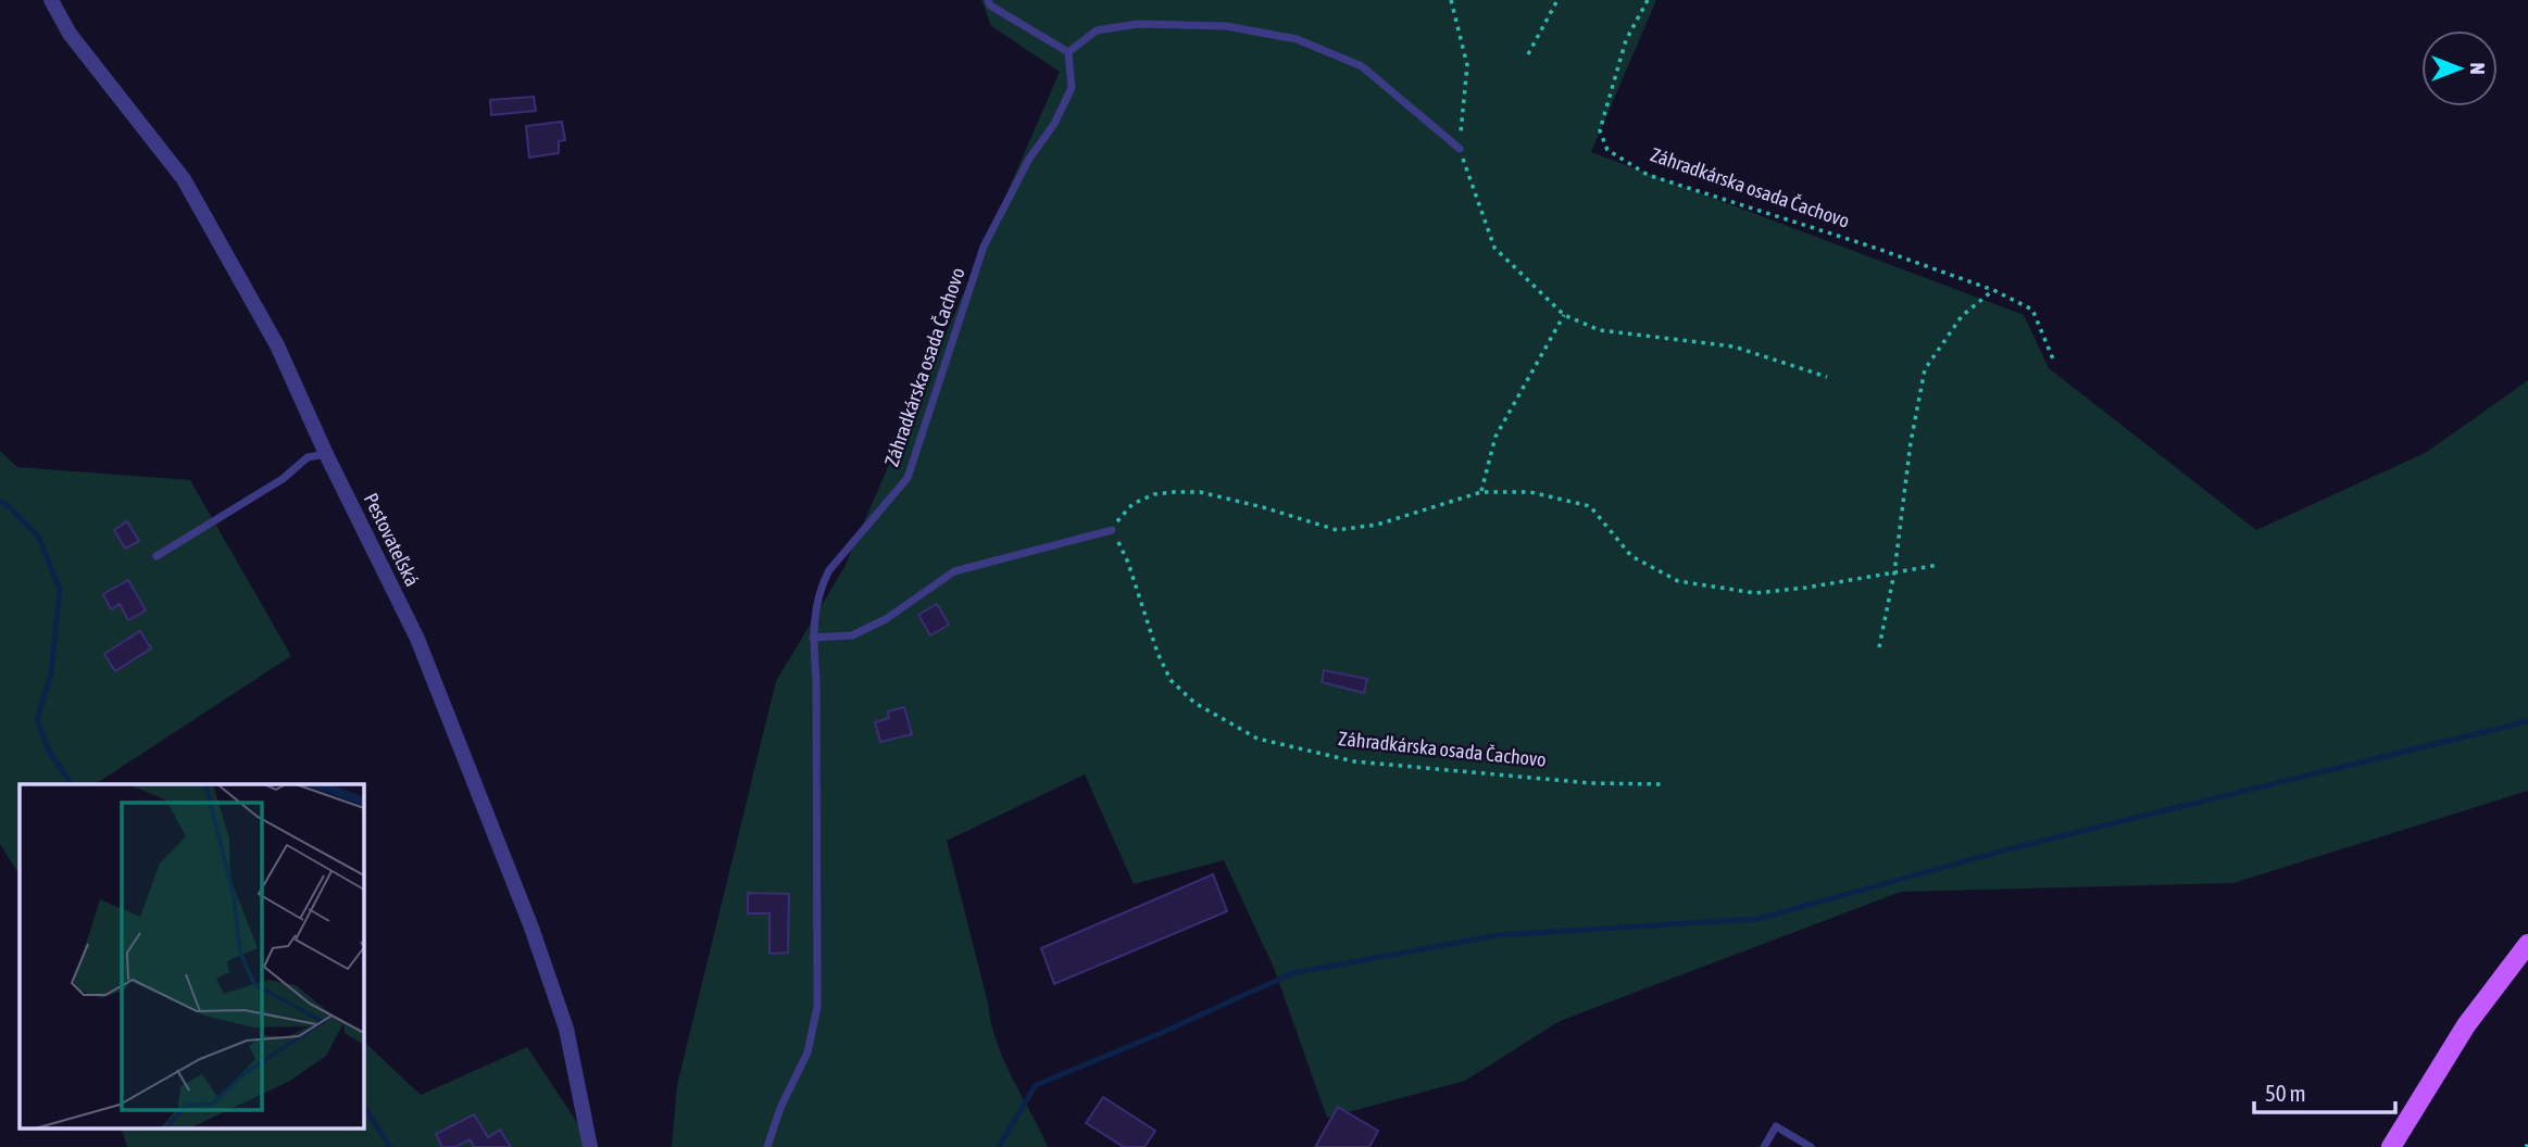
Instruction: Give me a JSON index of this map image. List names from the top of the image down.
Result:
{
  "streets": {
    "street": ["Pestovateľská"],
    "lane": ["Záhradkárska osada Čachovo"]
  },
  "scale_bar": "50 m",
  "north": "right"
}
